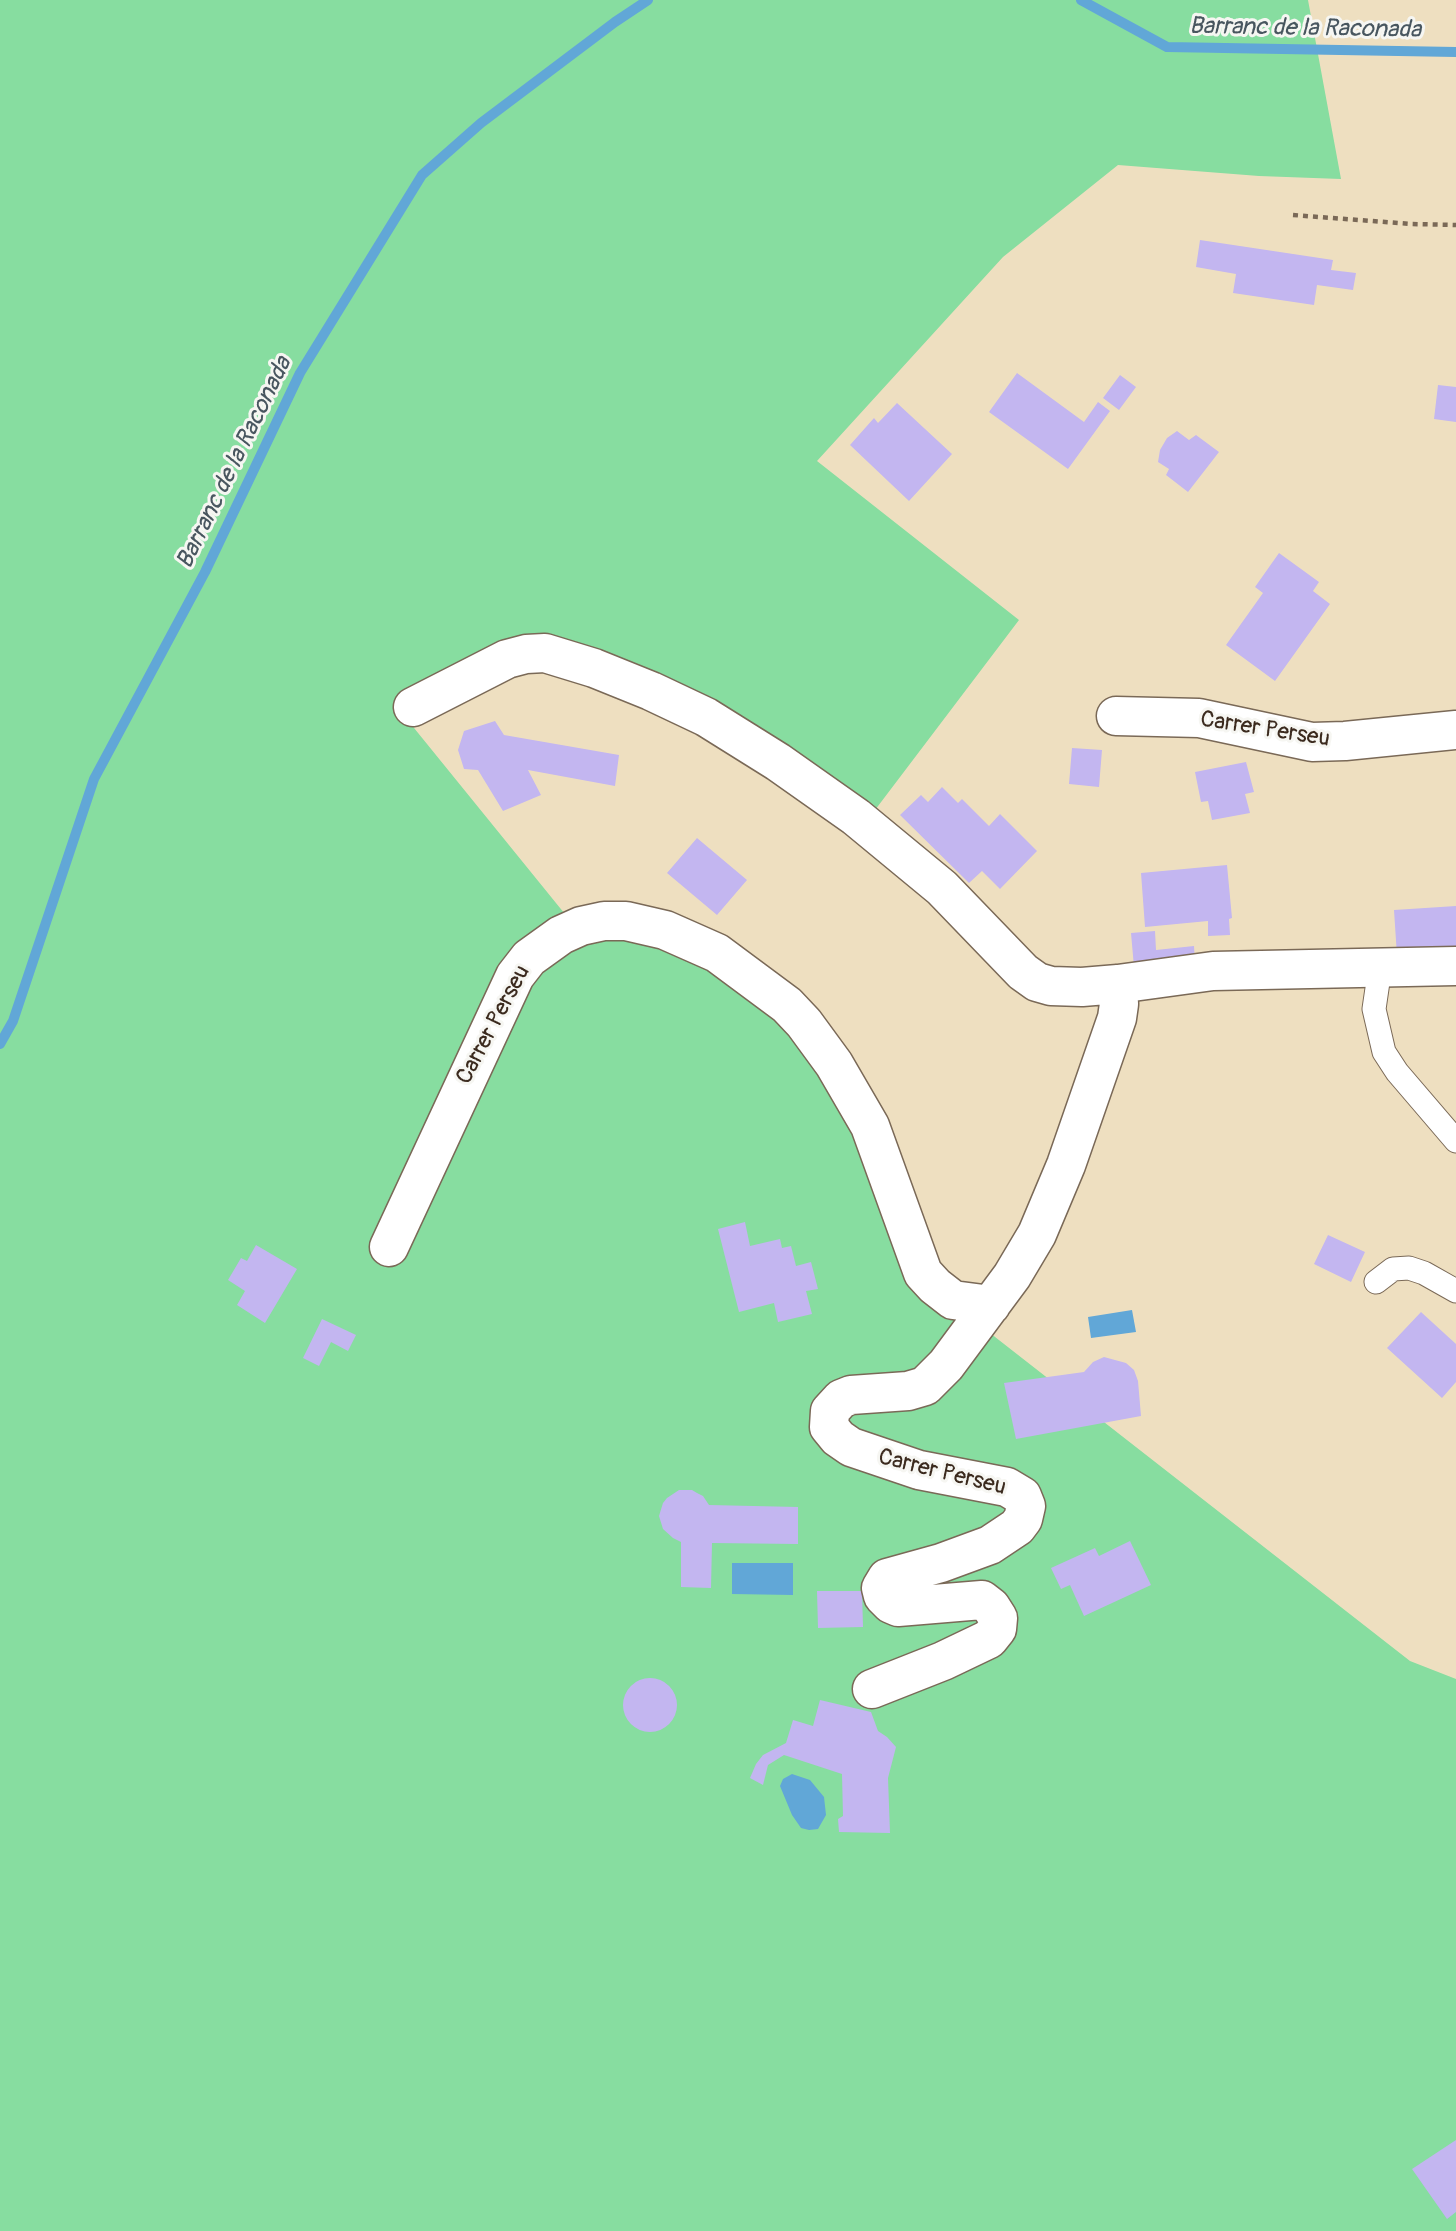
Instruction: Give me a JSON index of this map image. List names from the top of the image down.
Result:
{
  "streets": {
    "street": ["Carrer Perseu"]
  },
  "water": ["Barranc de la Raconada"]
}
